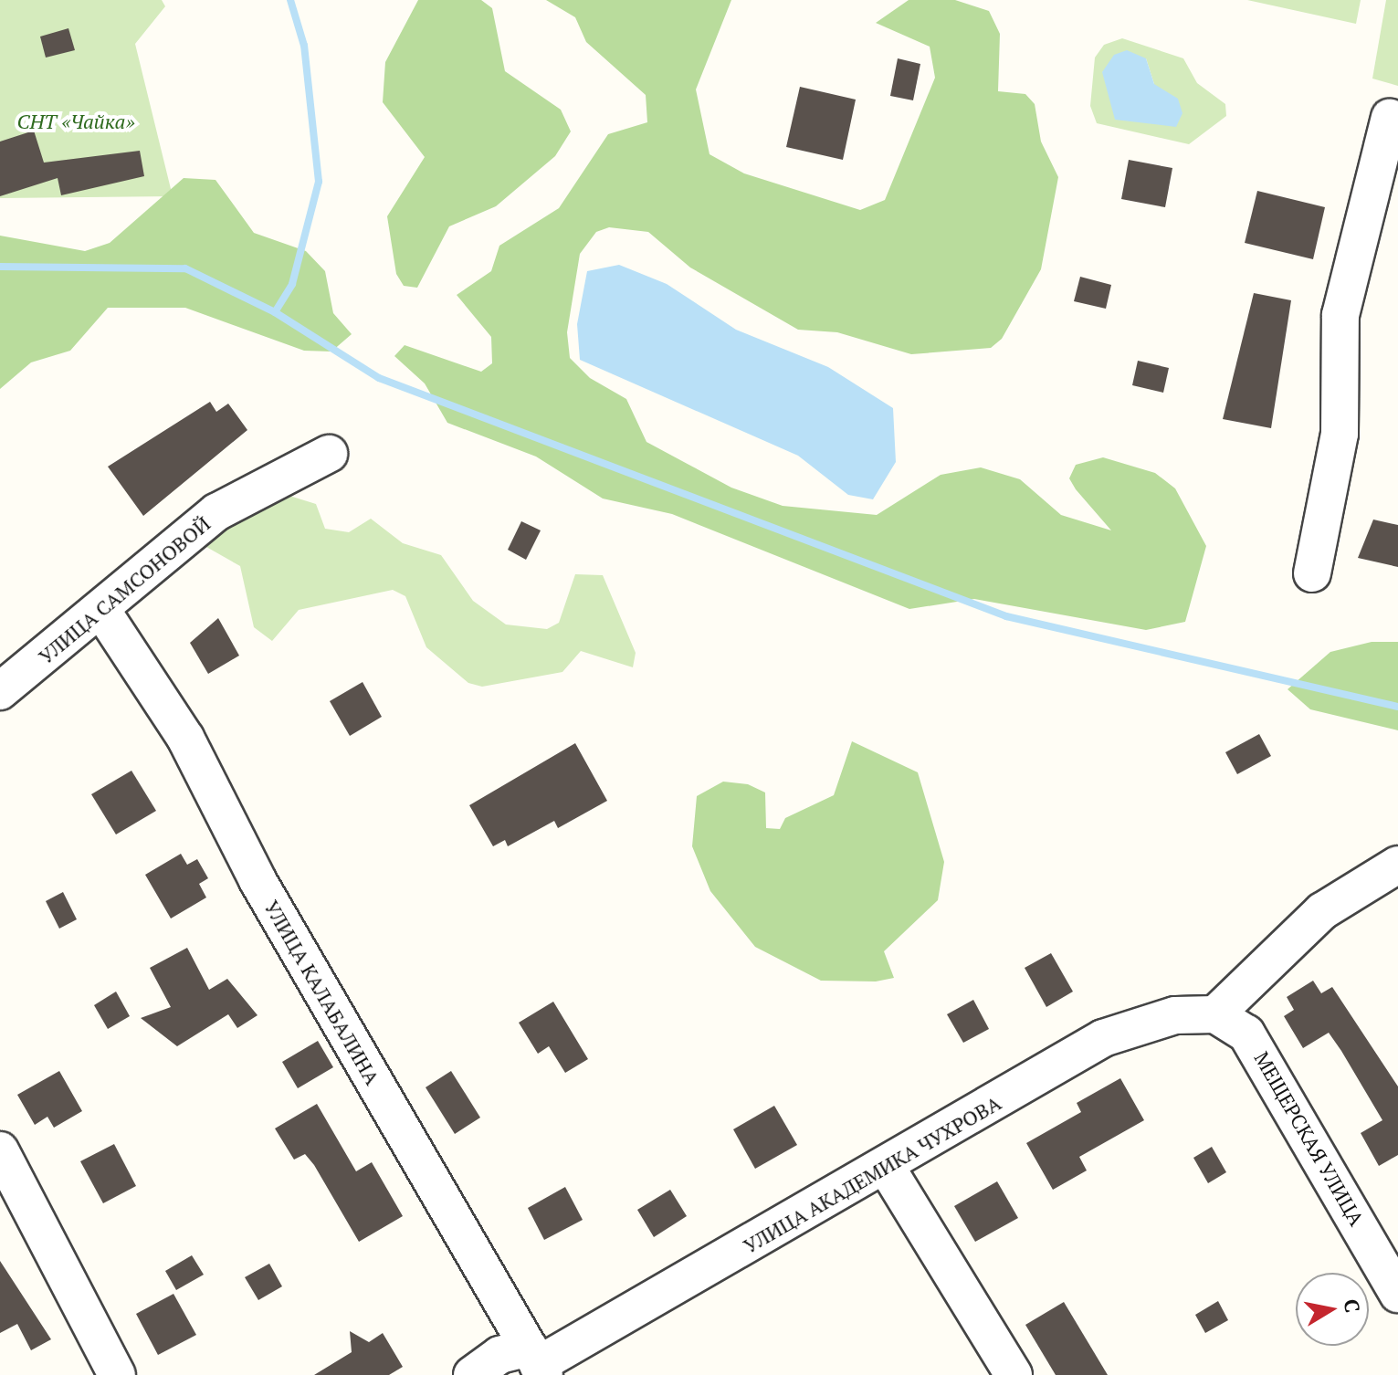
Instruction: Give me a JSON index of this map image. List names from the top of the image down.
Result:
{
  "streets": {
    "street": [
      "УЛИЦА САМСОНОВОЙ",
      "УЛИЦА КАЛАБАЛИНА",
      "МЕЩЕРСКАЯ УЛИЦА",
      "УЛИЦА АКАДЕМИКА ЧУХРОВА"
    ]
  },
  "crossings": [
    ["УЛИЦА САМСОНОВОЙ", "УЛИЦА КАЛАБАЛИНА"],
    ["УЛИЦА КАЛАБАЛИНА", "УЛИЦА АКАДЕМИКА ЧУХРОВА"],
    ["МЕЩЕРСКАЯ УЛИЦА", "УЛИЦА АКАДЕМИКА ЧУХРОВА"]
  ],
  "parks": ["СНТ «Чайка»"],
  "north": "right"
}
